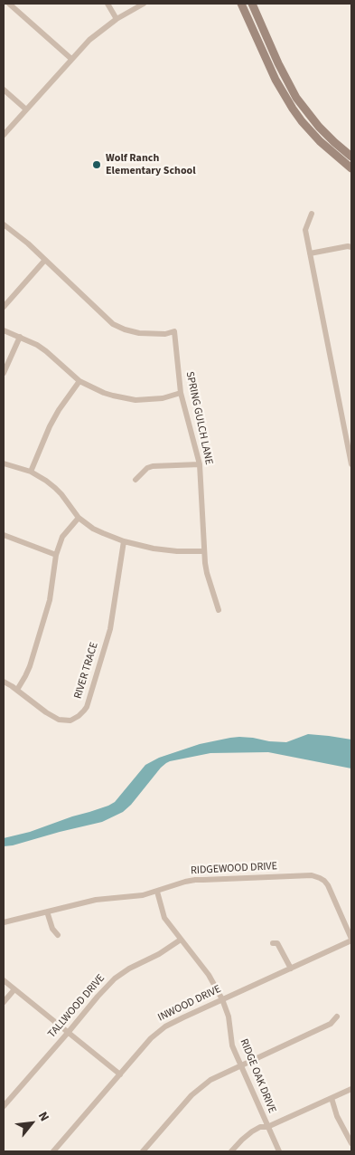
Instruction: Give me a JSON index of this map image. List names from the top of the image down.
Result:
{
  "streets": {
    "street": [
      "SPRING GULCH LANE",
      "RIVER TRACE",
      "RIDGEWOOD DRIVE",
      "INWOOD DRIVE",
      "TALLWOOD DRIVE",
      "RIDGE OAK DRIVE"
    ]
  },
  "crossings": [
    ["RIDGEWOOD DRIVE", "INWOOD DRIVE"],
    ["RIDGEWOOD DRIVE", "RIDGE OAK DRIVE"],
    ["INWOOD DRIVE", "RIDGE OAK DRIVE"],
    ["TALLWOOD DRIVE", "RIDGE OAK DRIVE"]
  ],
  "places": ["Wolf Ranch Elementary School"],
  "north": "top right"
}
